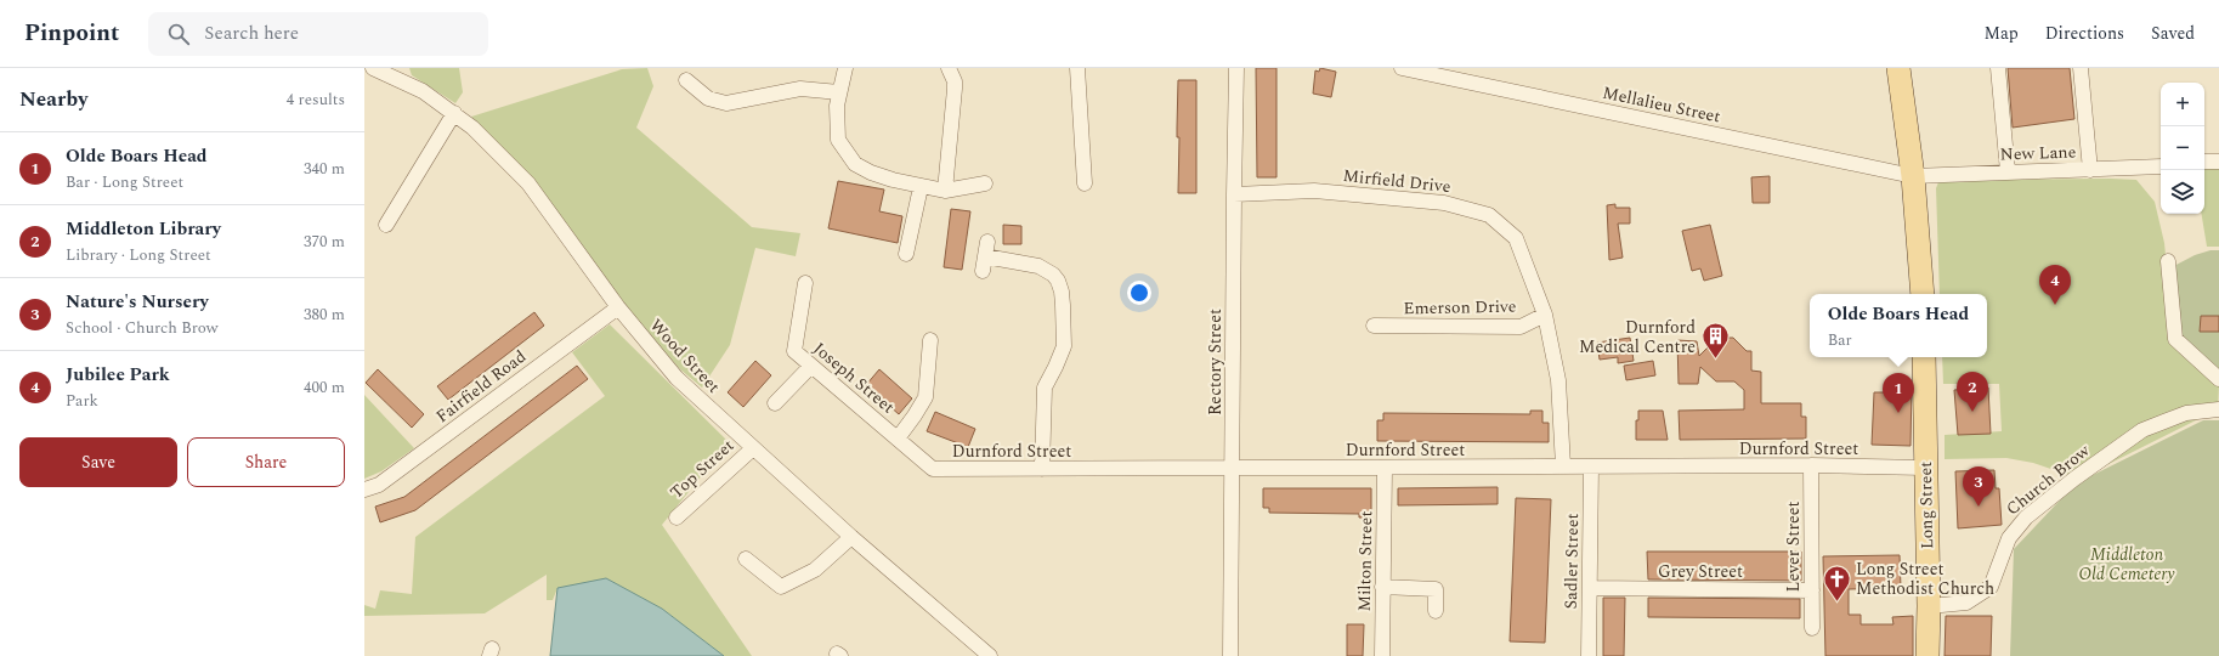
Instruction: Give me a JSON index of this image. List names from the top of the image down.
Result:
{
  "streets": {
    "main road": ["Long Street"],
    "street": [
      "Mellalieu Street",
      "New Lane",
      "Mirfield Drive",
      "Emerson Drive",
      "Wood Street",
      "Rectory Street",
      "Joseph Street",
      "Fairfield Road",
      "Durnford Street",
      "Top Street",
      "Church Brow",
      "Lever Street",
      "Milton Street",
      "Sadler Street",
      "Grey Street"
    ]
  },
  "crossings": [
    ["Mellalieu Street", "New Lane"],
    ["Mirfield Drive", "Emerson Drive"],
    ["Mirfield Drive", "Rectory Street"],
    ["Mirfield Drive", "Durnford Street"],
    ["Wood Street", "Fairfield Road"],
    ["Wood Street", "Top Street"],
    ["Rectory Street", "Durnford Street"],
    ["Joseph Street", "Durnford Street"],
    ["Durnford Street", "Long Street"],
    ["Durnford Street", "Lever Street"],
    ["Durnford Street", "Milton Street"],
    ["Durnford Street", "Sadler Street"],
    ["Church Brow", "Long Street"],
    ["Lever Street", "Grey Street"],
    ["Sadler Street", "Grey Street"]
  ],
  "parks": ["Middleton Old Cemetery"],
  "places": {
    "building": ["Durnford Medical Centre"],
    "church": ["Long Street Methodist Church"]
  },
  "page": {
    "header": "Pinpoint",
    "search": "Search here",
    "nav": ["Map", "Directions", "Saved"],
    "heading": ["Nearby", "4 results"],
    "map_buttons": ["+", "−"],
    "list": [
      {
        "mark": "1",
        "name": "Olde Boars Head",
        "note": "Bar · Long Street",
        "value": "340 m"
      },
      {
        "mark": "2",
        "name": "Middleton Library",
        "note": "Library · Long Street",
        "value": "370 m"
      },
      {
        "mark": "3",
        "name": "Nature's Nursery",
        "note": "School · Church Brow",
        "value": "380 m"
      },
      {
        "mark": "4",
        "name": "Jubilee Park",
        "note": "Park",
        "value": "400 m"
      }
    ],
    "pins": [
      "4",
      "2",
      "1",
      "3"
    ],
    "popup": ["Olde Boars Head", "Bar"],
    "buttons": ["Save", "Share"]
  }
}
